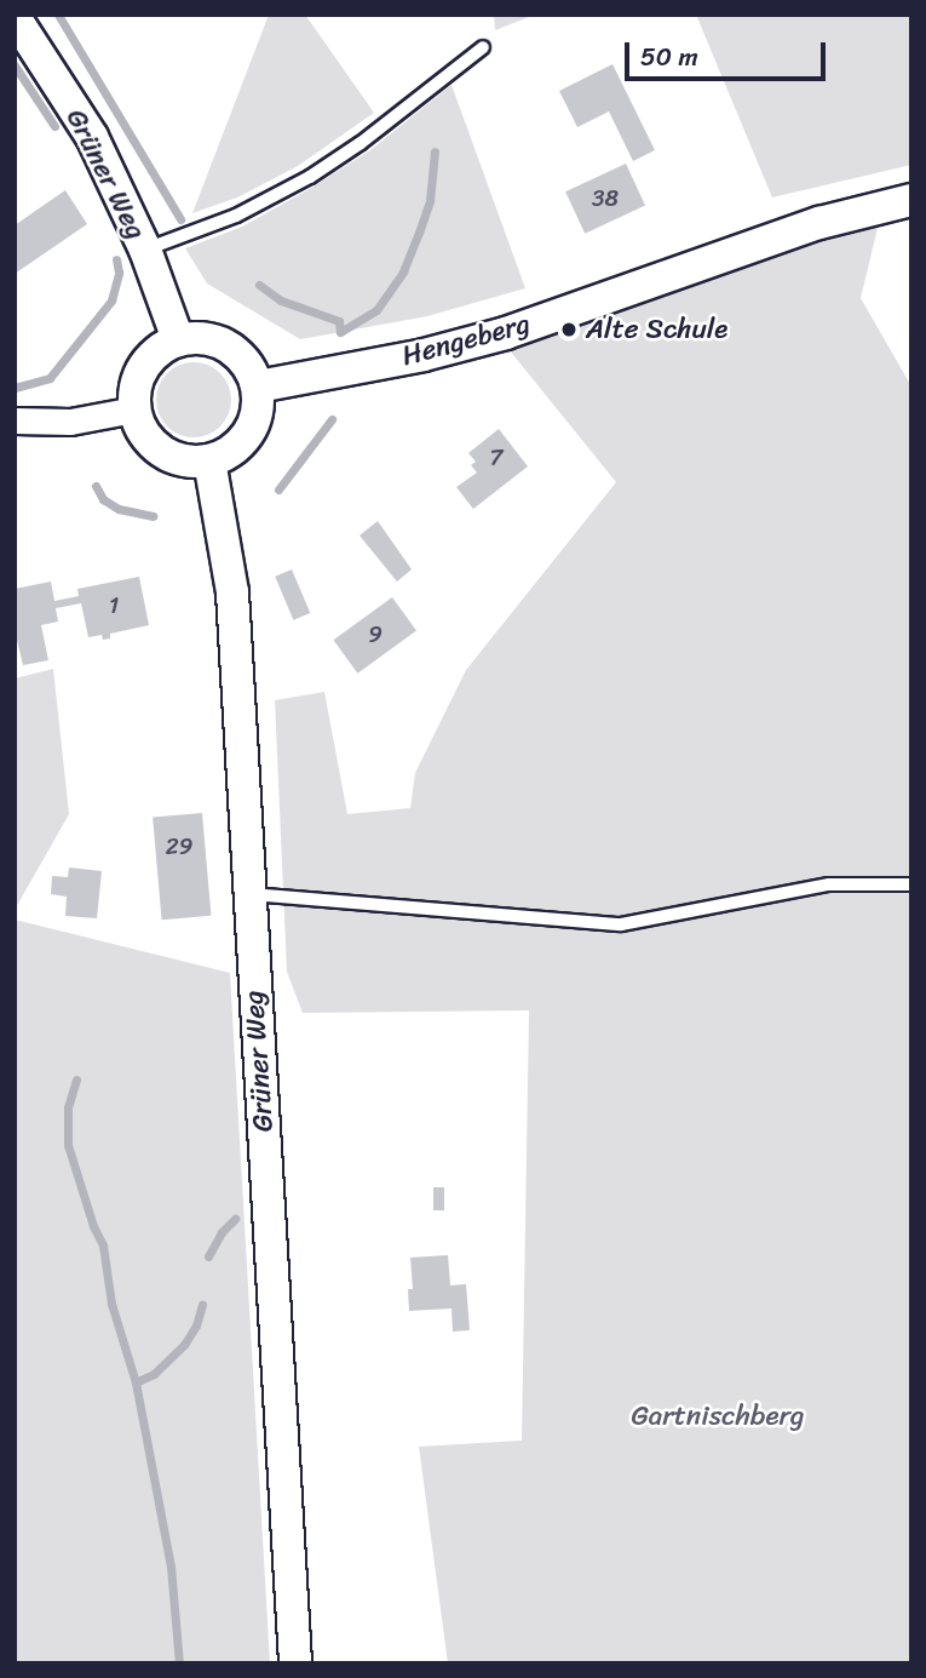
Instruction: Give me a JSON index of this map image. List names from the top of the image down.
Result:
{
  "streets": {
    "street": ["Grüner Weg", "Hengeberg"]
  },
  "crossings": [
    ["Grüner Weg", "Hengeberg"]
  ],
  "parks": ["Gartnischberg"],
  "places": ["Alte Schule"],
  "house_numbers": [
    "38",
    "7",
    "1",
    "9",
    "29"
  ],
  "scale_bar": "50 m"
}
